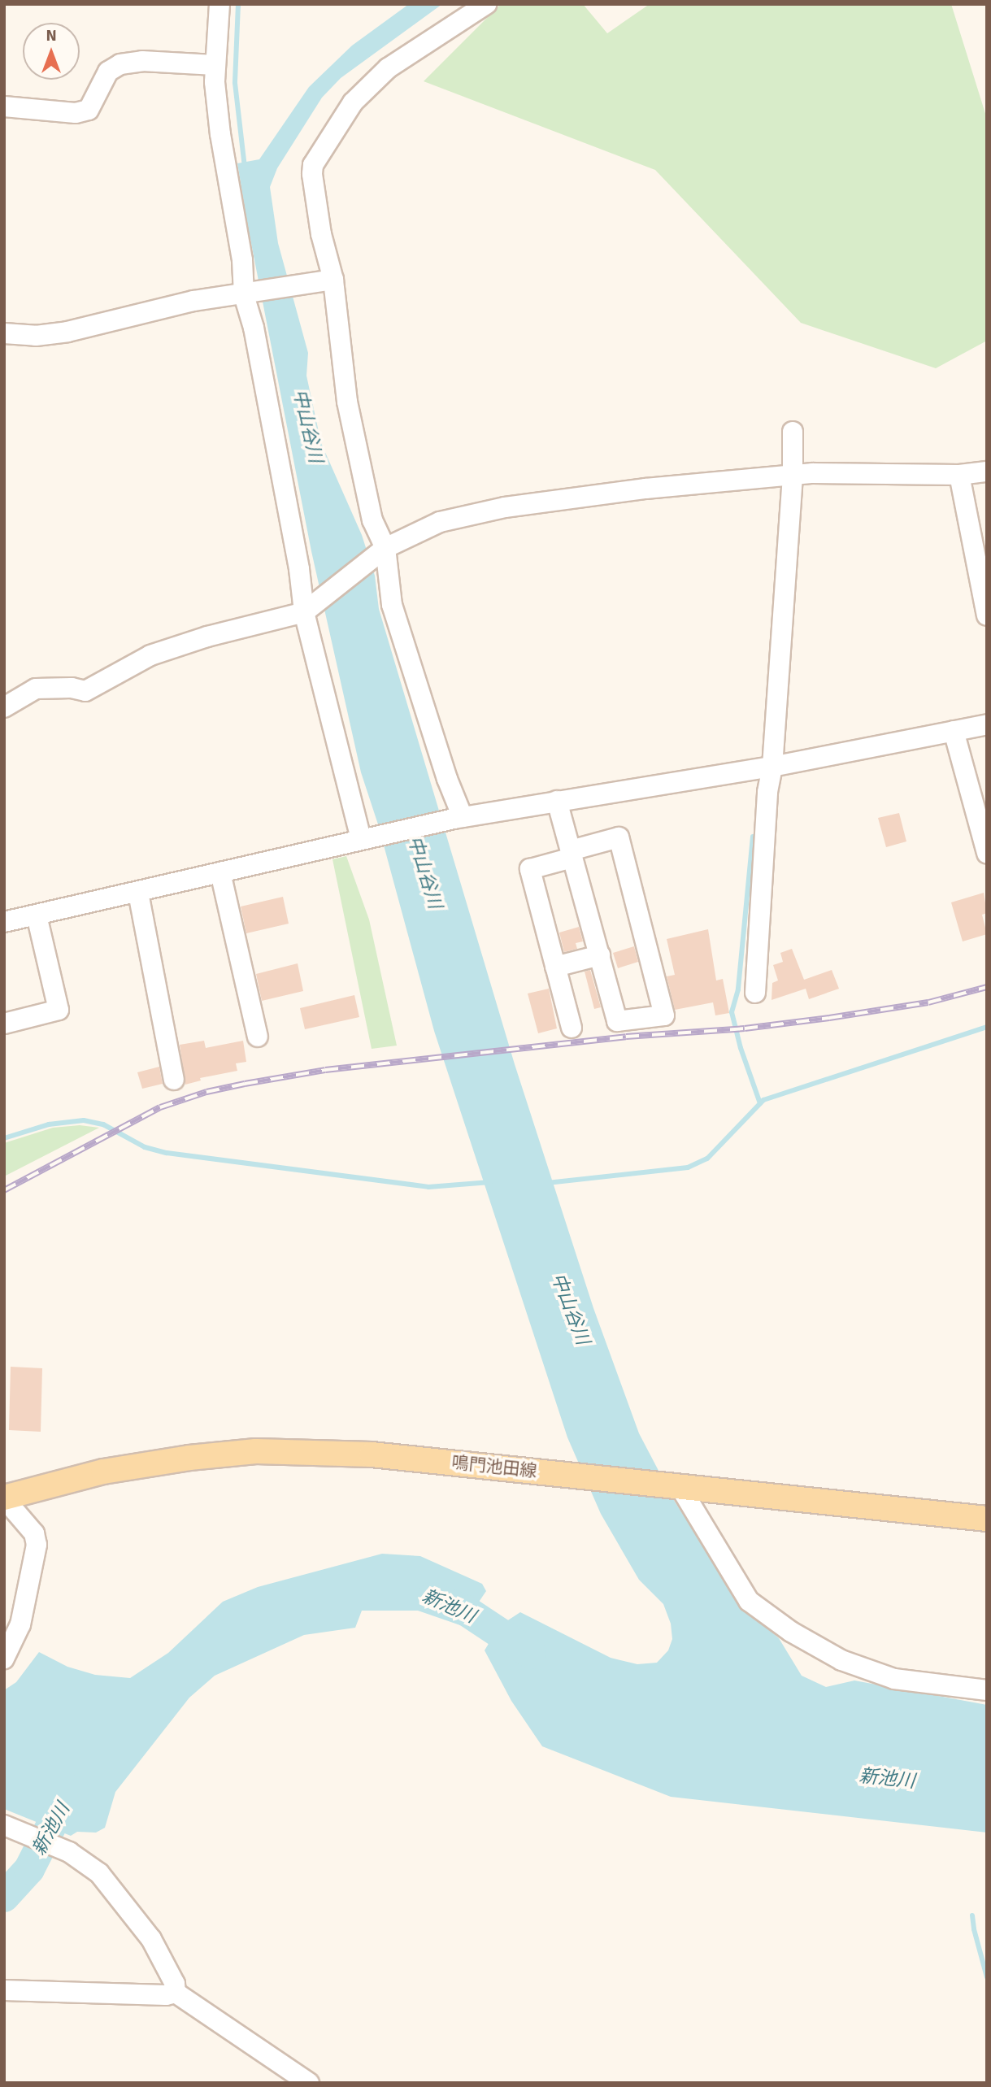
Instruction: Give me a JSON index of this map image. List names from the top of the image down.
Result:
{
  "streets": {
    "main road": ["鳴門池田線"]
  },
  "water": ["中山谷川", "新池川"],
  "north": "top"
}
